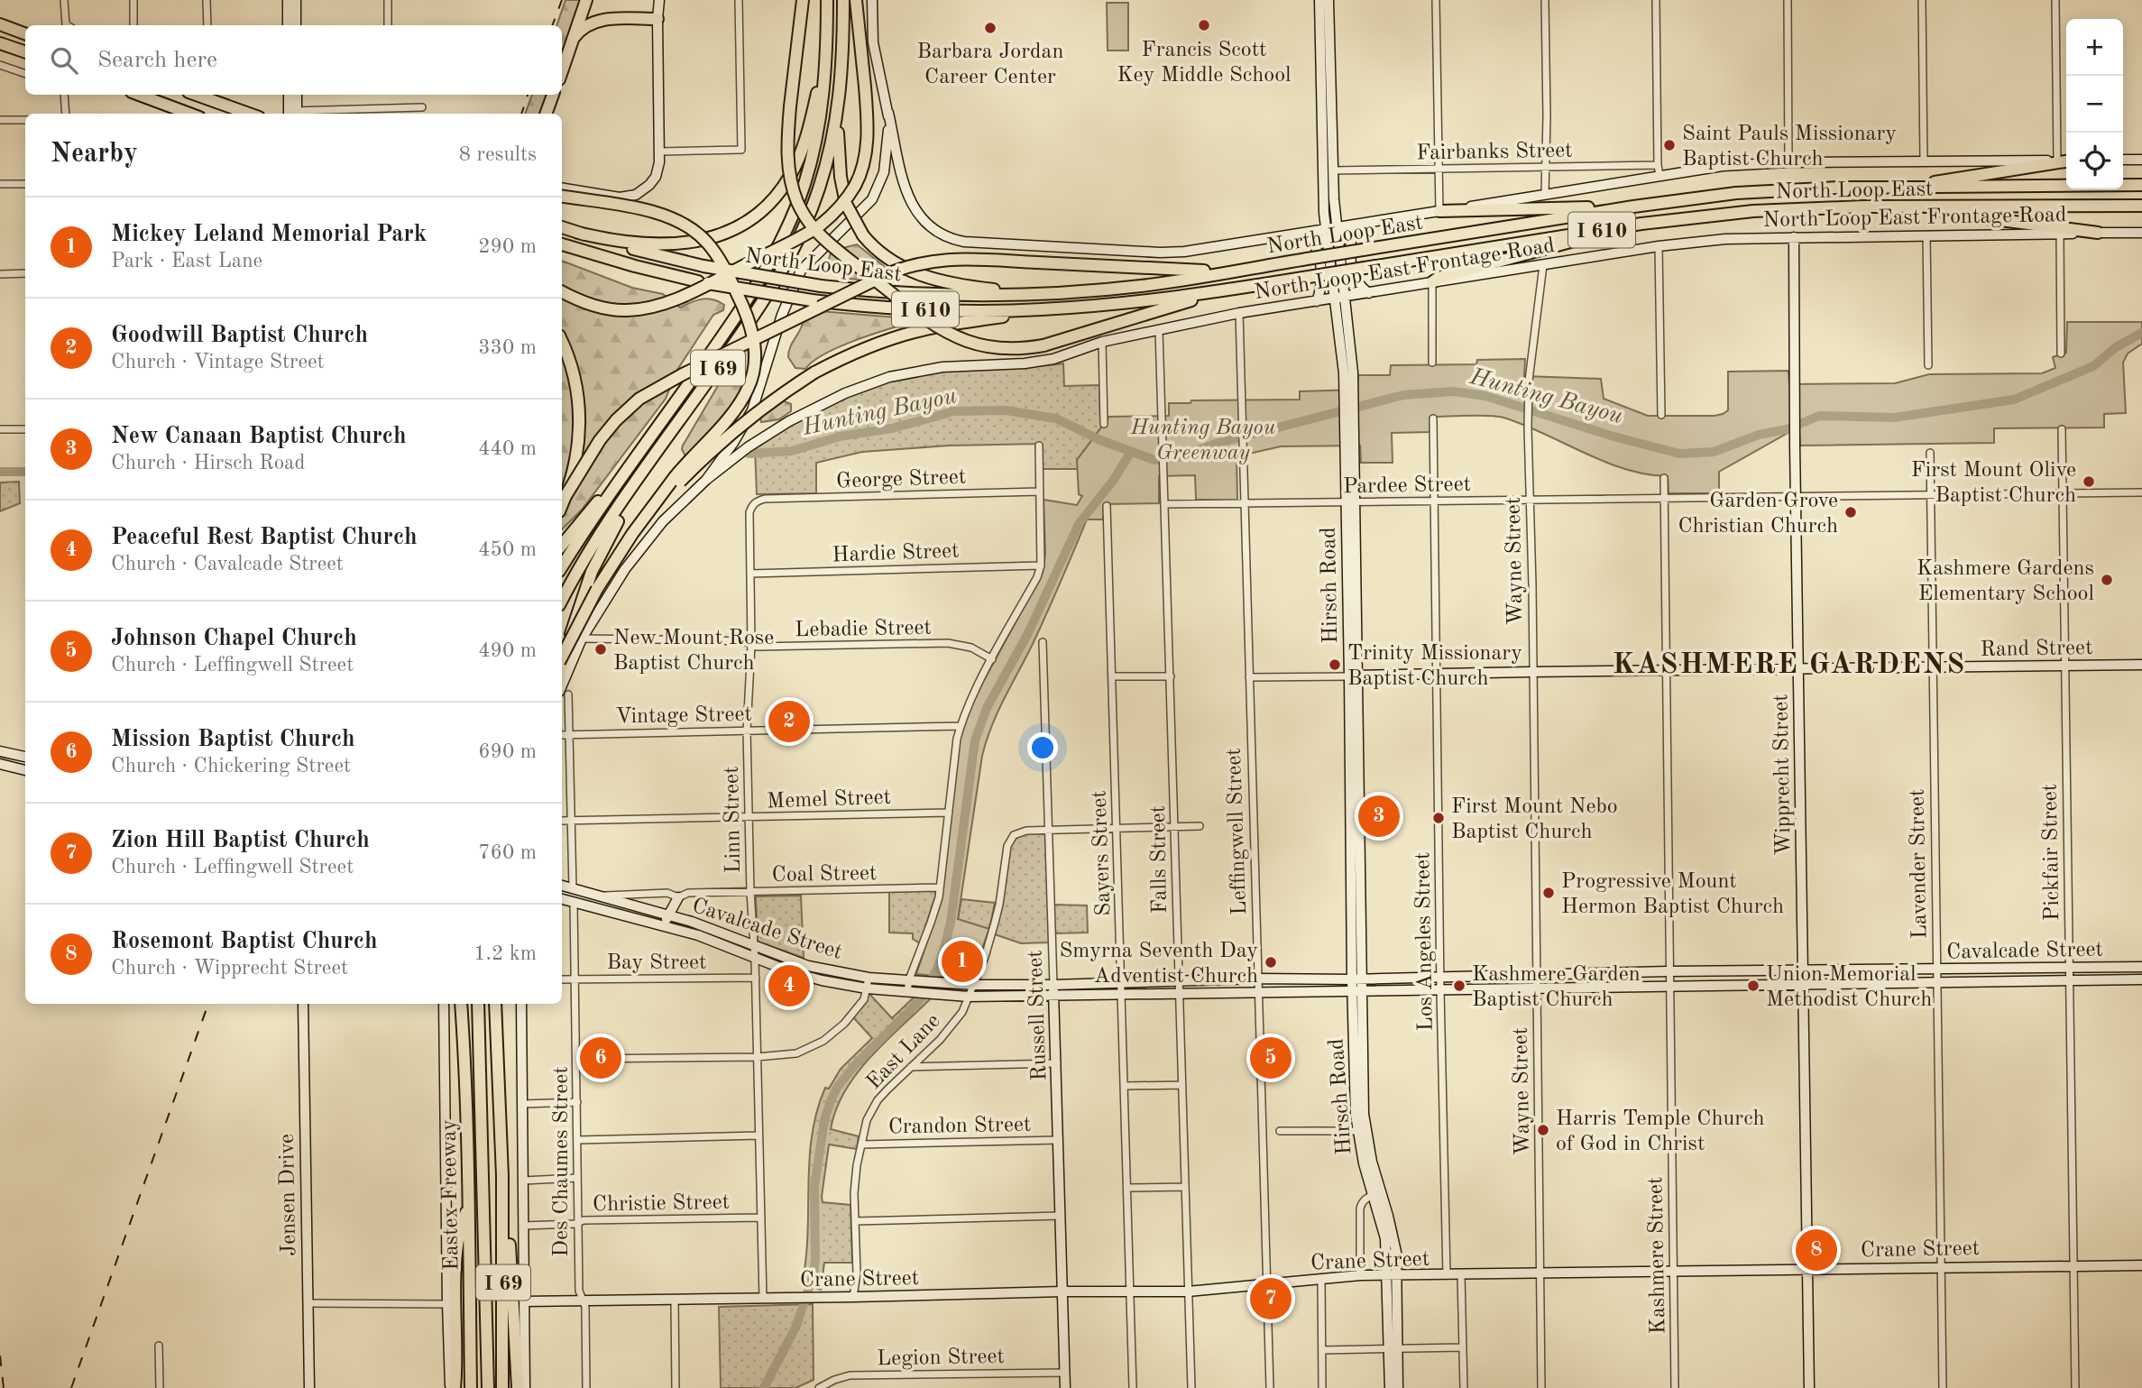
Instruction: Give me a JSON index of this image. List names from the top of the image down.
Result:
{
  "streets": {
    "highway": [
      "North Loop East",
      "I 610",
      "I 69",
      "Eastex Freeway"
    ],
    "main road": [
      "North Loop East Frontage Road",
      "Hirsch Road",
      "Rand Street",
      "Wipprecht Street",
      "Cavalcade Street",
      "Russell Street",
      "Jensen Drive",
      "Crane Street"
    ],
    "street": [
      "Fairbanks Street",
      "George Street",
      "Pardee Street",
      "Hardie Street",
      "Wayne Street",
      "Lebadie Street",
      "Vintage Street",
      "Memel Street",
      "Linn Street",
      "Leffingwell Street",
      "Pickfair Street",
      "Sayers Street",
      "Falls Street",
      "Lavender Street",
      "Coal Street",
      "Los Angeles Street",
      "Bay Street",
      "East Lane",
      "Crandon Street",
      "Des Chaumes Street",
      "Christie Street",
      "Kashmere Street",
      "Legion Street"
    ]
  },
  "crossings": [
    ["Fairbanks Street", "Hirsch Road"],
    ["North Loop East Frontage Road", "Wayne Street"],
    ["North Loop East Frontage Road", "Hirsch Road"],
    ["North Loop East Frontage Road", "Wipprecht Street"],
    ["North Loop East Frontage Road", "Leffingwell Street"],
    ["North Loop East Frontage Road", "Falls Street"],
    ["George Street", "Linn Street"],
    ["Pardee Street", "Wayne Street"],
    ["Pardee Street", "Hirsch Road"],
    ["Pardee Street", "Wipprecht Street"],
    ["Pardee Street", "Leffingwell Street"],
    ["Pardee Street", "Pickfair Street"],
    ["Pardee Street", "Falls Street"],
    ["Pardee Street", "Lavender Street"],
    ["Pardee Street", "Los Angeles Street"],
    ["Pardee Street", "Kashmere Street"],
    ["Hardie Street", "Linn Street"],
    ["Wayne Street", "Rand Street"],
    ["Wayne Street", "Cavalcade Street"],
    ["Wayne Street", "Crane Street"],
    ["Hirsch Road", "Rand Street"],
    ["Hirsch Road", "Cavalcade Street"],
    ["Hirsch Road", "Crane Street"],
    ["Lebadie Street", "Linn Street"],
    ["Rand Street", "Wipprecht Street"],
    ["Rand Street", "Leffingwell Street"],
    ["Rand Street", "Pickfair Street"],
    ["Rand Street", "Lavender Street"],
    ["Rand Street", "Los Angeles Street"],
    ["Rand Street", "Kashmere Street"],
    ["Vintage Street", "Linn Street"],
    ["Wipprecht Street", "Cavalcade Street"],
    ["Wipprecht Street", "Crane Street"],
    ["Memel Street", "Linn Street"],
    ["Linn Street", "Coal Street"],
    ["Linn Street", "Cavalcade Street"],
    ["Linn Street", "Bay Street"],
    ["Linn Street", "Christie Street"],
    ["Linn Street", "Crane Street"],
    ["Leffingwell Street", "Cavalcade Street"],
    ["Leffingwell Street", "Crane Street"],
    ["Pickfair Street", "Cavalcade Street"],
    ["Pickfair Street", "Crane Street"],
    ["Sayers Street", "Cavalcade Street"],
    ["Sayers Street", "East Lane"],
    ["Sayers Street", "Crane Street"],
    ["Falls Street", "Cavalcade Street"],
    ["Falls Street", "East Lane"],
    ["Falls Street", "Crane Street"],
    ["Lavender Street", "Cavalcade Street"],
    ["Lavender Street", "Crane Street"],
    ["Coal Street", "Cavalcade Street"],
    ["Cavalcade Street", "Los Angeles Street"],
    ["Cavalcade Street", "Russell Street"],
    ["Cavalcade Street", "East Lane"],
    ["Cavalcade Street", "Des Chaumes Street"],
    ["Cavalcade Street", "Kashmere Street"],
    ["Los Angeles Street", "Crane Street"],
    ["Bay Street", "Des Chaumes Street"],
    ["Russell Street", "East Lane"],
    ["Russell Street", "Crandon Street"],
    ["Russell Street", "Crane Street"],
    ["Russell Street", "Legion Street"],
    ["East Lane", "Crandon Street"],
    ["East Lane", "Crane Street"],
    ["Des Chaumes Street", "Christie Street"],
    ["Des Chaumes Street", "Crane Street"],
    ["Crane Street", "Kashmere Street"]
  ],
  "districts": ["KASHMERE GARDENS"],
  "water": ["Hunting Bayou"],
  "parks": ["Hunting Bayou Greenway"],
  "places": [
    "Francis Scott Key Middle School",
    "Barbara Jordan Career Center",
    "Saint Pauls Missionary Baptist Church",
    "First Mount Olive Baptist Church",
    "Garden Grove Christian Church",
    "Kashmere Gardens Elementary School",
    "New Mount Rose Baptist Church",
    "Trinity Missionary Baptist Church",
    "First Mount Nebo Baptist Church",
    "Progressive Mount Hermon Baptist Church",
    "Smyrna Seventh Day Adventist Church",
    "Kashmere Garden Baptist Church",
    "Union Memorial Methodist Church",
    "Harris Temple Church of God in Christ"
  ],
  "page": {
    "map_buttons": ["+", "−"],
    "search": "Search here",
    "heading": ["Nearby", "8 results"],
    "list": [
      {
        "mark": "1",
        "name": "Mickey Leland Memorial Park",
        "note": "Park · East Lane",
        "value": "290 m"
      },
      {
        "mark": "2",
        "name": "Goodwill Baptist Church",
        "note": "Church · Vintage Street",
        "value": "330 m"
      },
      {
        "mark": "3",
        "name": "New Canaan Baptist Church",
        "note": "Church · Hirsch Road",
        "value": "440 m"
      },
      {
        "mark": "4",
        "name": "Peaceful Rest Baptist Church",
        "note": "Church · Cavalcade Street",
        "value": "450 m"
      },
      {
        "mark": "5",
        "name": "Johnson Chapel Church",
        "note": "Church · Leffingwell Street",
        "value": "490 m"
      },
      {
        "mark": "6",
        "name": "Mission Baptist Church",
        "note": "Church · Chickering Street",
        "value": "690 m"
      },
      {
        "mark": "7",
        "name": "Zion Hill Baptist Church",
        "note": "Church · Leffingwell Street",
        "value": "760 m"
      },
      {
        "mark": "8",
        "name": "Rosemont Baptist Church",
        "note": "Church · Wipprecht Street",
        "value": "1.2 km"
      }
    ],
    "pins": [
      "2",
      "3",
      "1",
      "4",
      "5",
      "6",
      "8",
      "7"
    ]
  }
}
